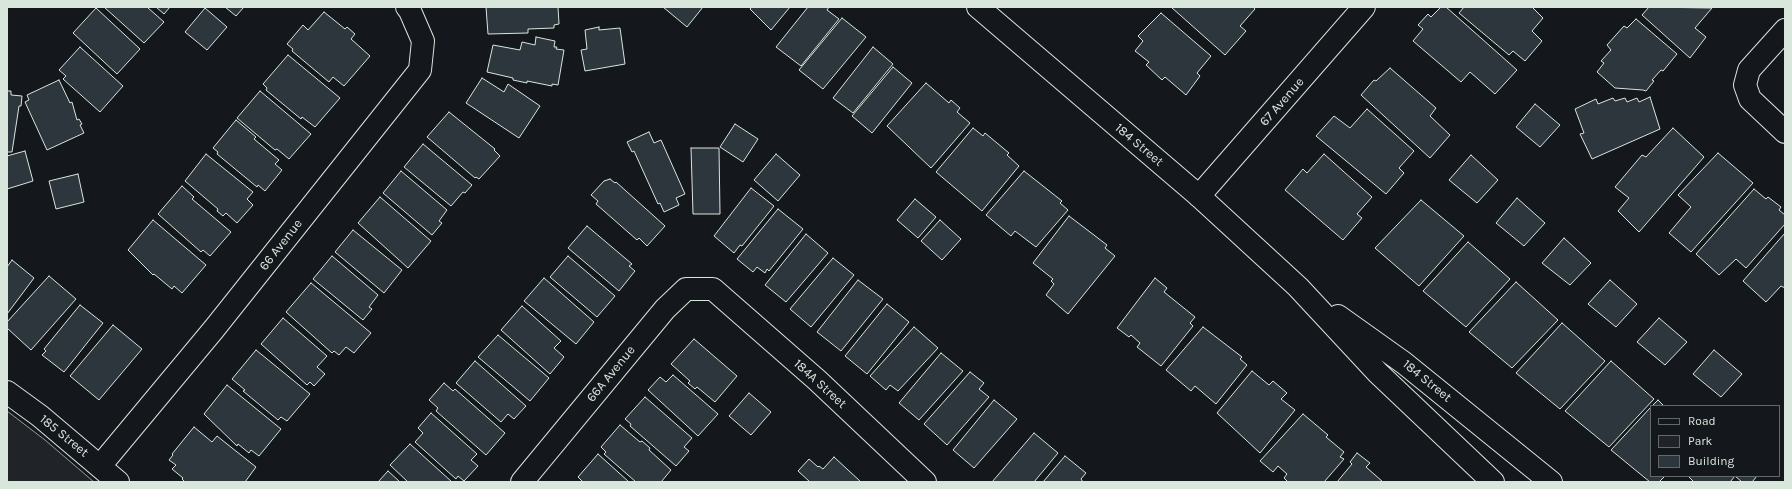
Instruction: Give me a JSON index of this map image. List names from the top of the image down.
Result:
{
  "streets": {
    "street": [
      "67 Avenue",
      "184 Street",
      "66 Avenue",
      "66A Avenue",
      "184A Street",
      "185 Street"
    ]
  },
  "crossings": [
    ["67 Avenue", "184 Street"],
    ["66 Avenue", "185 Street"],
    ["66A Avenue", "184A Street"]
  ],
  "legend": ["Road", "Park", "Building"]
}
